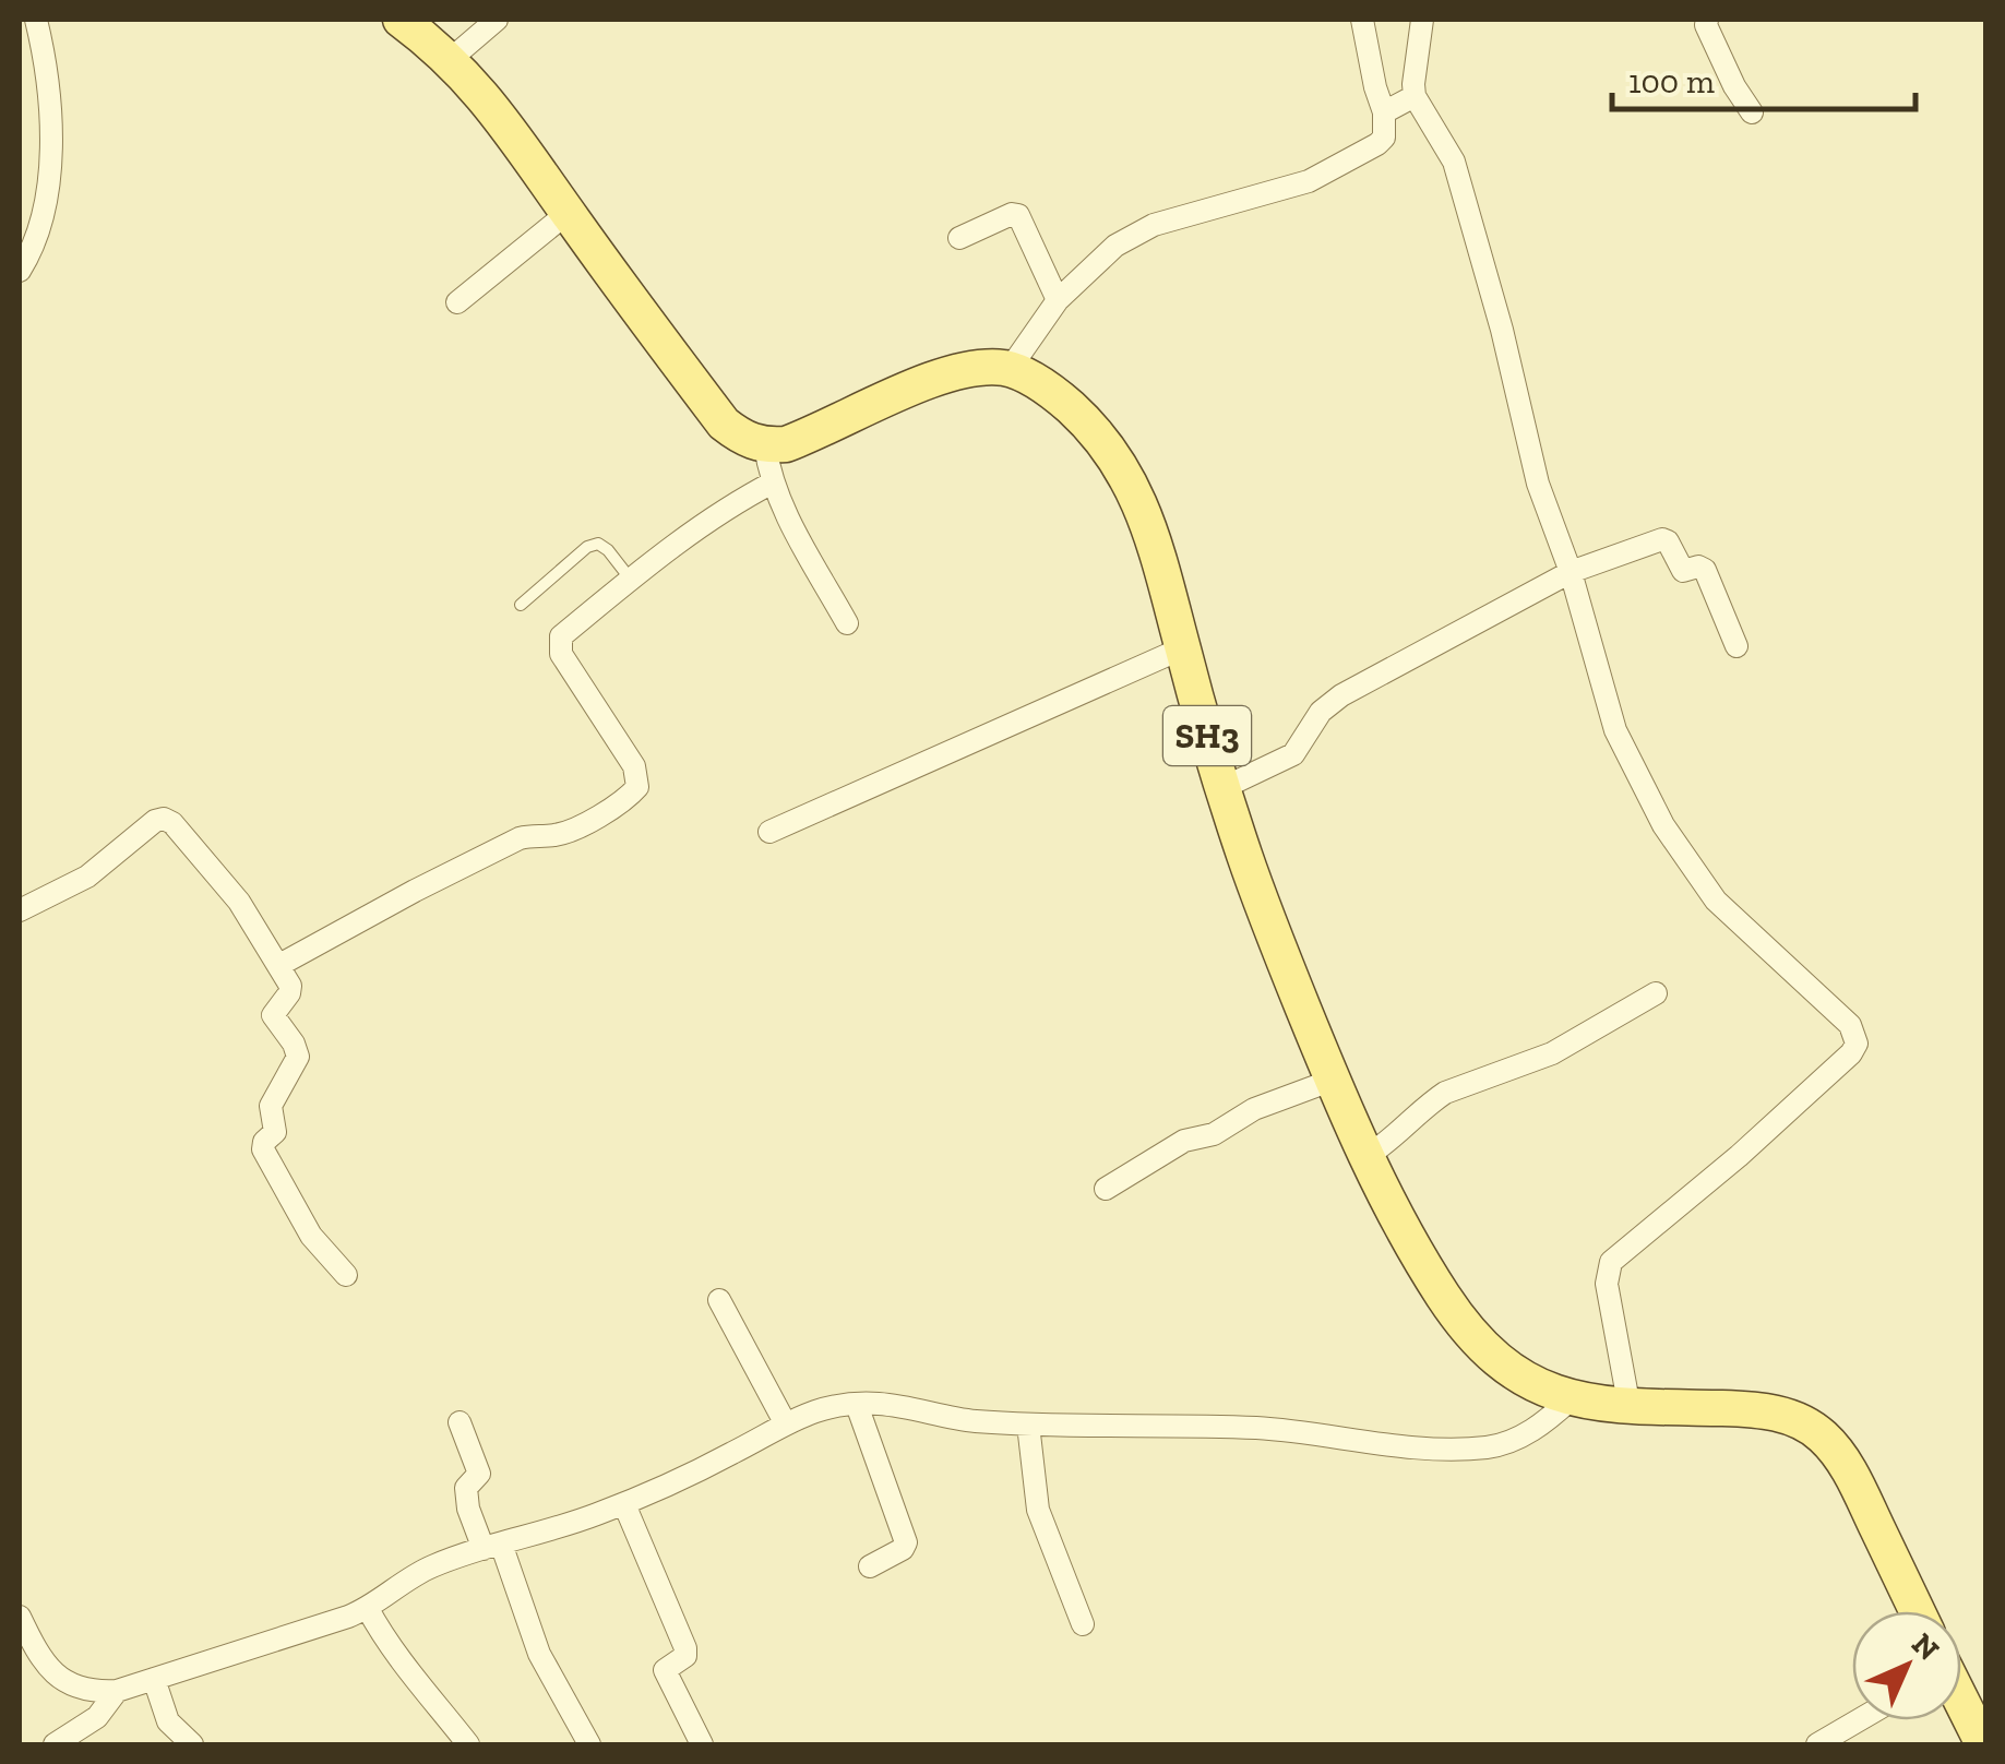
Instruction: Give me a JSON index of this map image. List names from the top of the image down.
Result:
{
  "streets": {
    "main road": ["SH3"]
  },
  "scale_bar": "100 m",
  "north": "top right"
}
